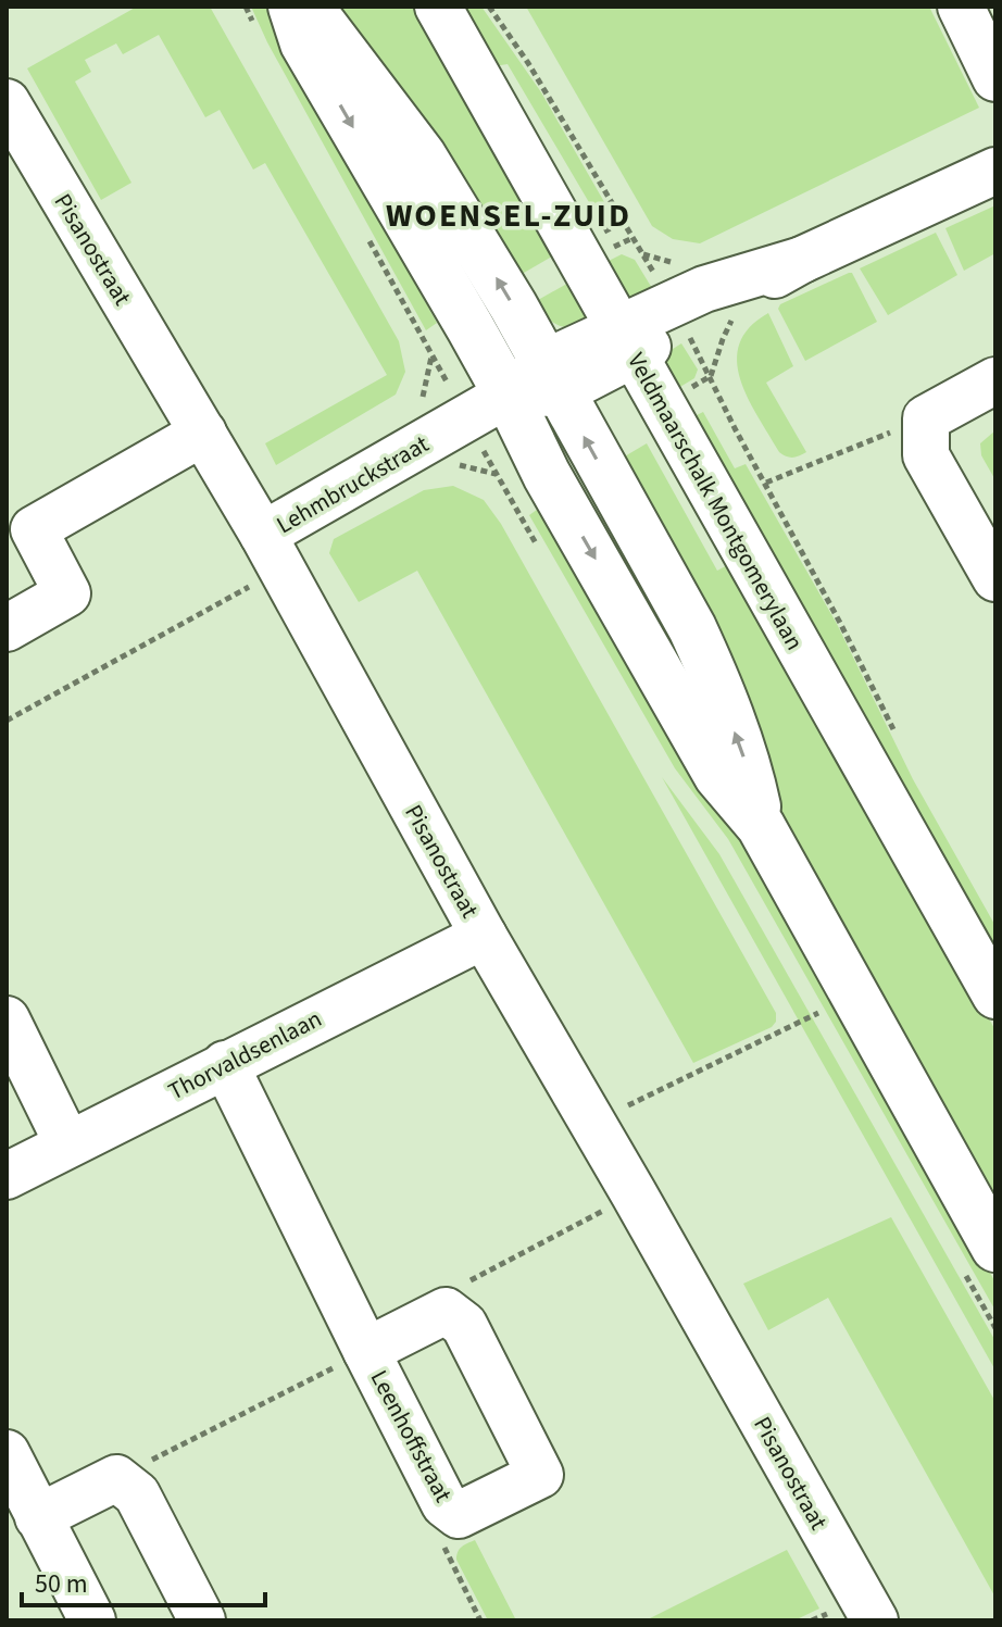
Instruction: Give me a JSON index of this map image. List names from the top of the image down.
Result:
{
  "streets": {
    "street": [
      "Pisanostraat",
      "Lehmbruckstraat",
      "Veldmaarschalk Montgomerylaan",
      "Thorvaldsenlaan",
      "Leenhoffstraat"
    ]
  },
  "crossings": [
    ["Pisanostraat", "Lehmbruckstraat"],
    ["Pisanostraat", "Thorvaldsenlaan"],
    ["Thorvaldsenlaan", "Leenhoffstraat"]
  ],
  "districts": ["WOENSEL-ZUID"],
  "scale_bar": "50 m"
}
